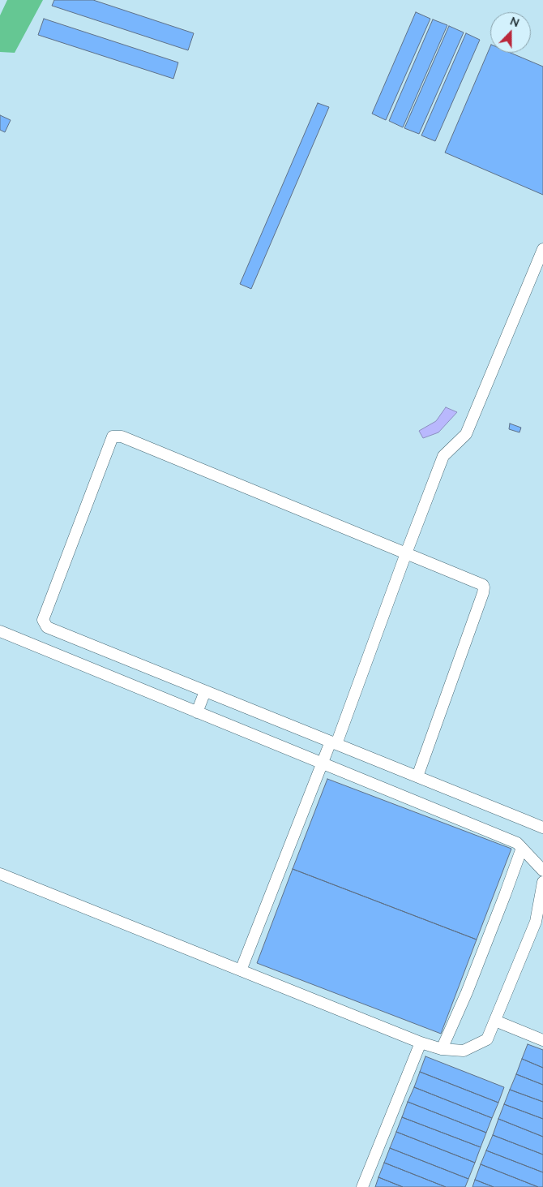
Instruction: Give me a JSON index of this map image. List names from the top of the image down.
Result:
{
  "north": "top"
}
